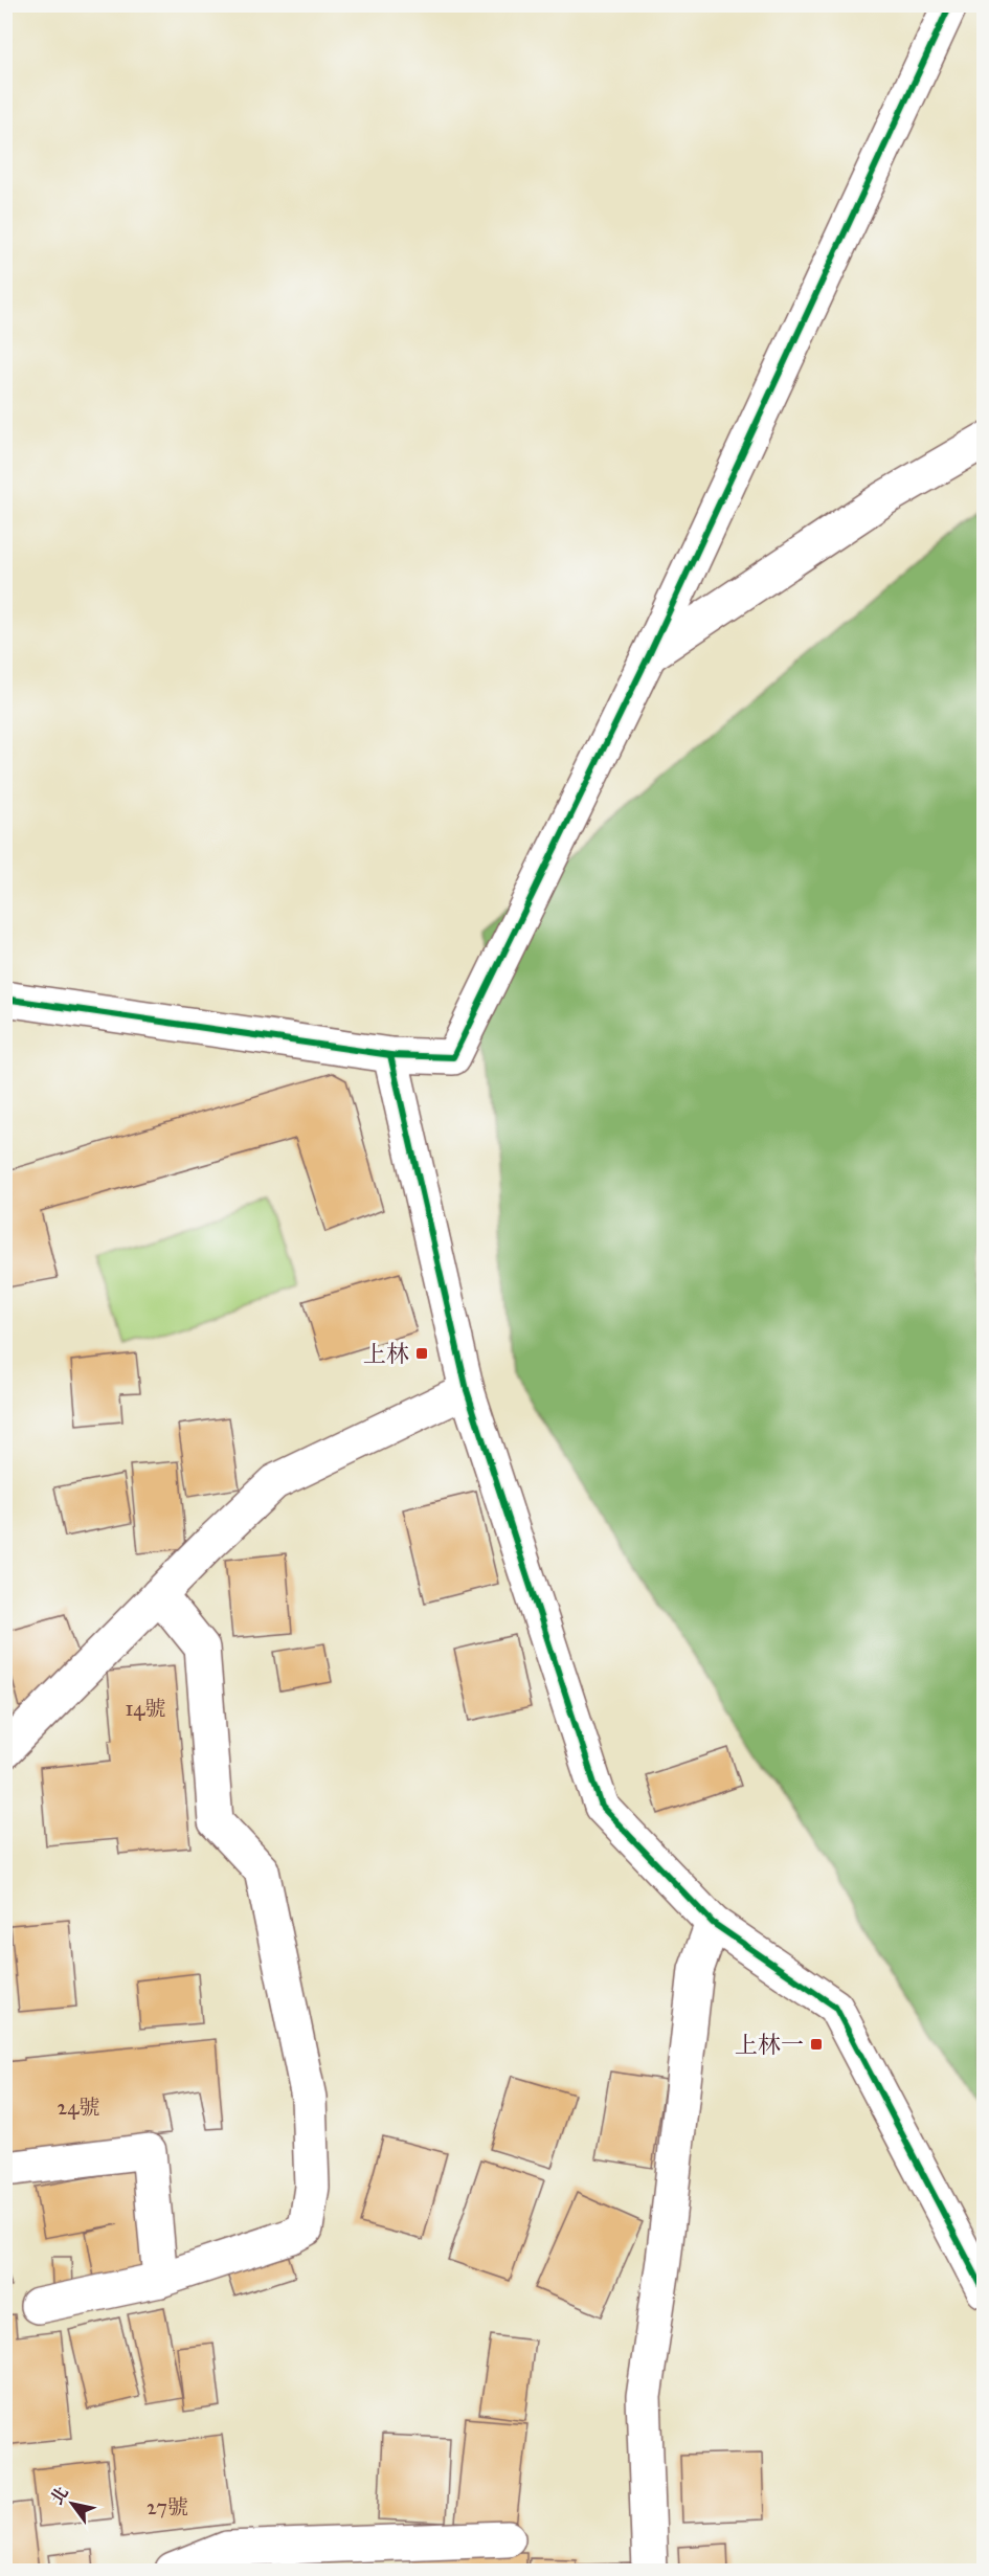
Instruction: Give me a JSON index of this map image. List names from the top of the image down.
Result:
{
  "places": {
    "transit": ["上林", "上林一"]
  },
  "house_numbers": ["14號", "24號", "27號"],
  "north": "top left"
}
